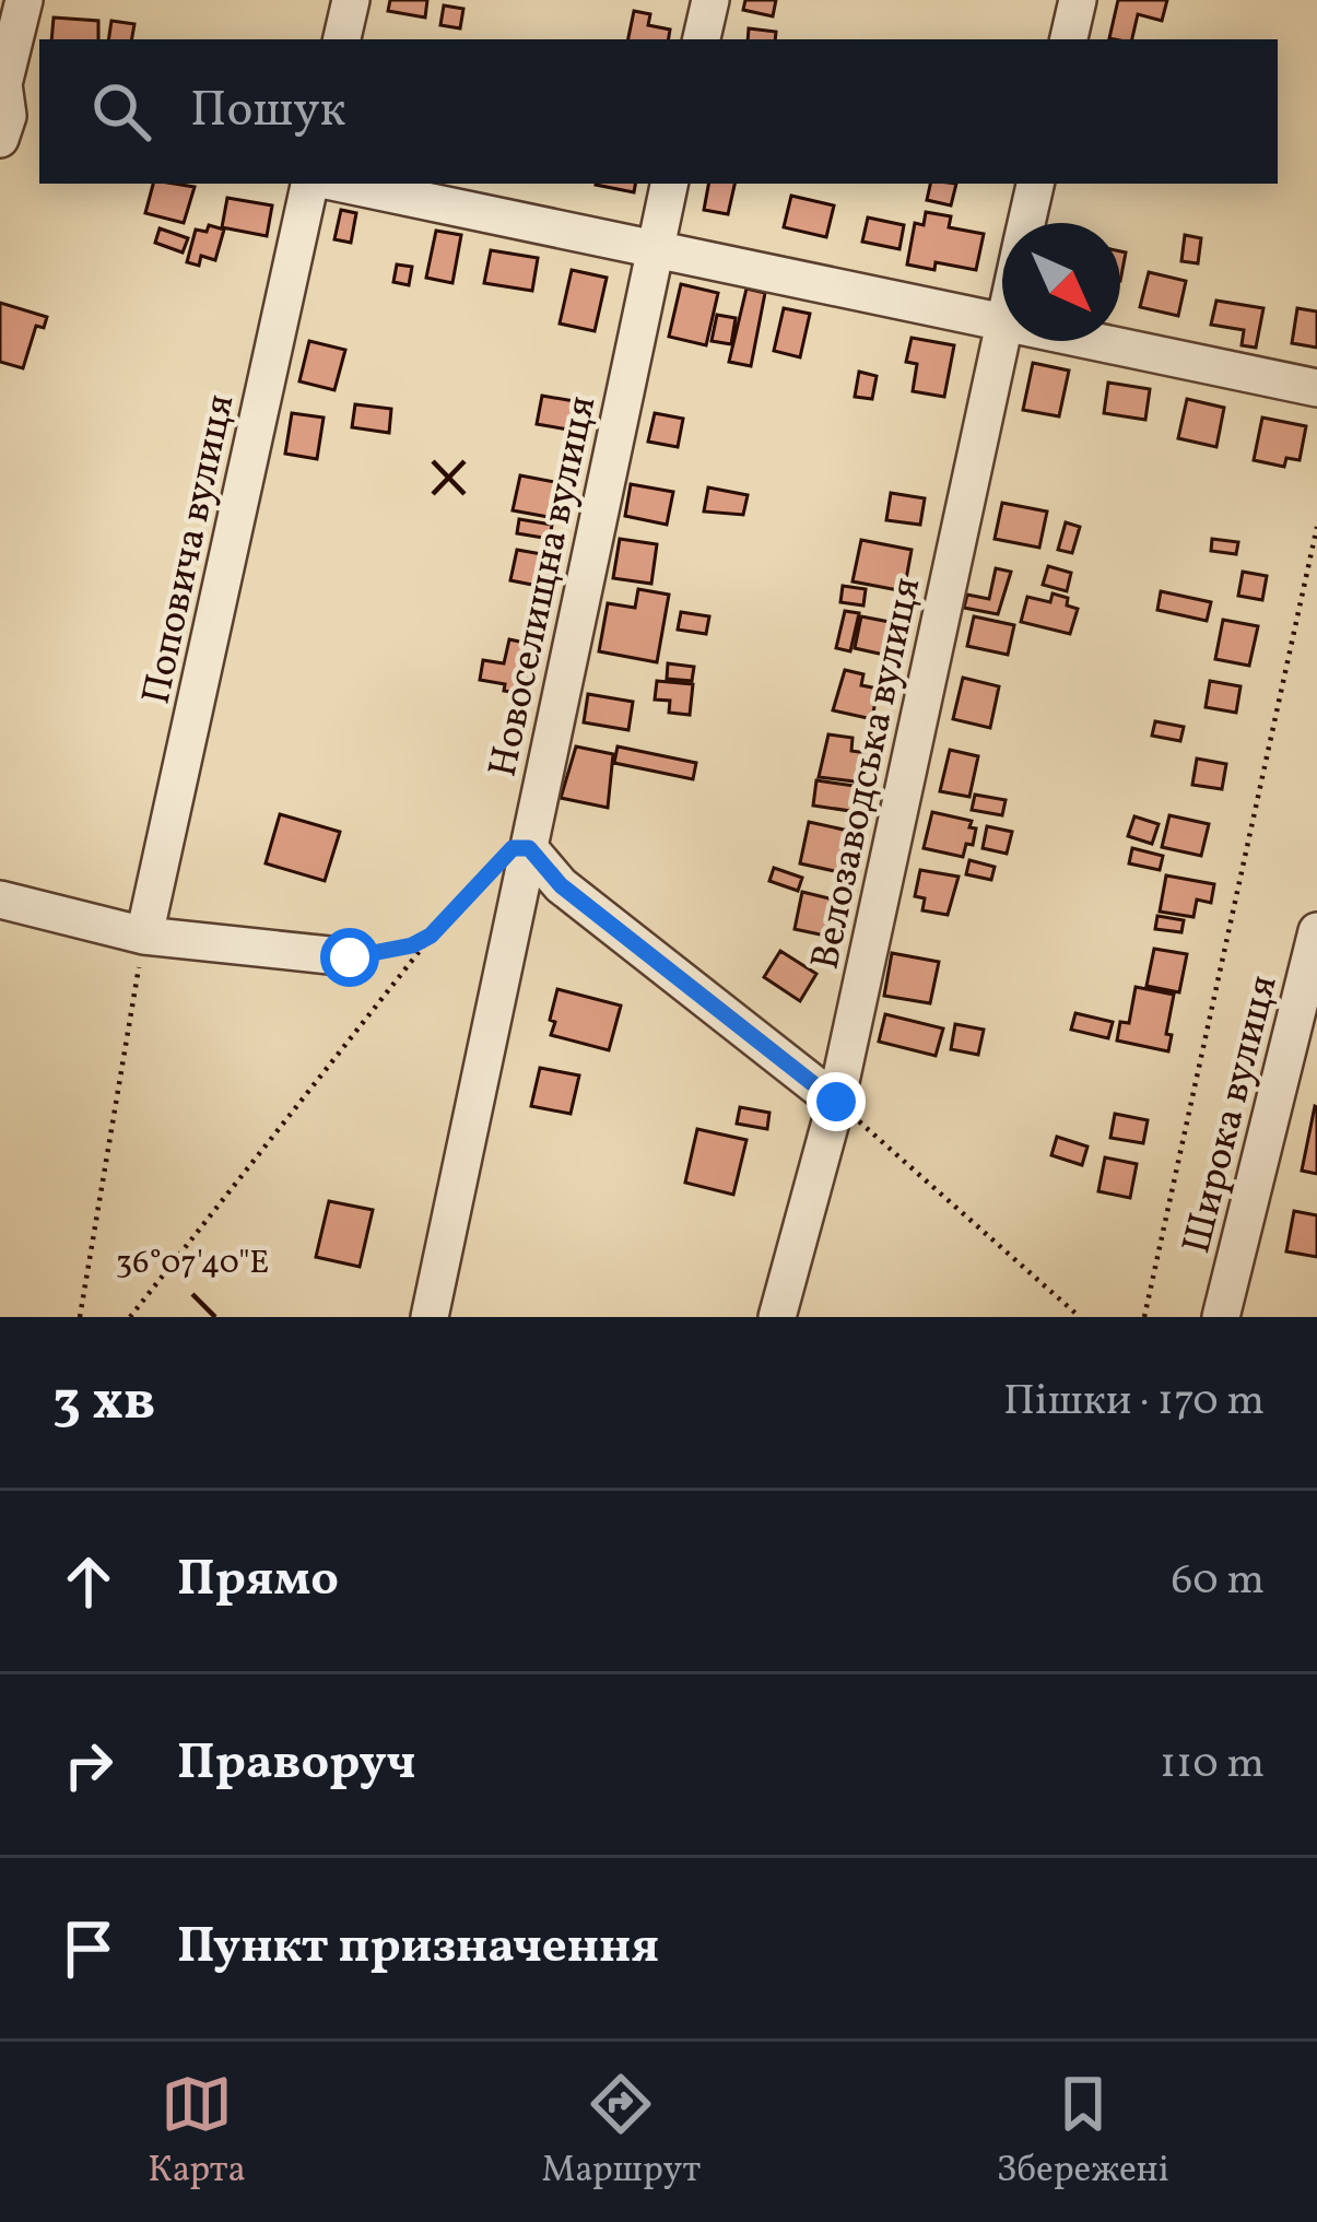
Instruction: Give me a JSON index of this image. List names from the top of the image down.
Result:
{
  "streets": {
    "street": [
      "Поповича вулиця",
      "Новоселищна вулиця",
      "Велозаводська вулиця",
      "Широка вулиця"
    ]
  },
  "north": "bottom right",
  "page": {
    "search": "Пошук",
    "heading": ["3 хв", "Пішки · 170 m"],
    "list": [
      ["Прямо", "60 m"],
      ["Праворуч", "110 m"],
      "Пункт призначення"
    ],
    "nav": ["Карта", "Маршрут", "Збережені"]
  },
  "coordinates": ["36°07'40\"E"]
}
